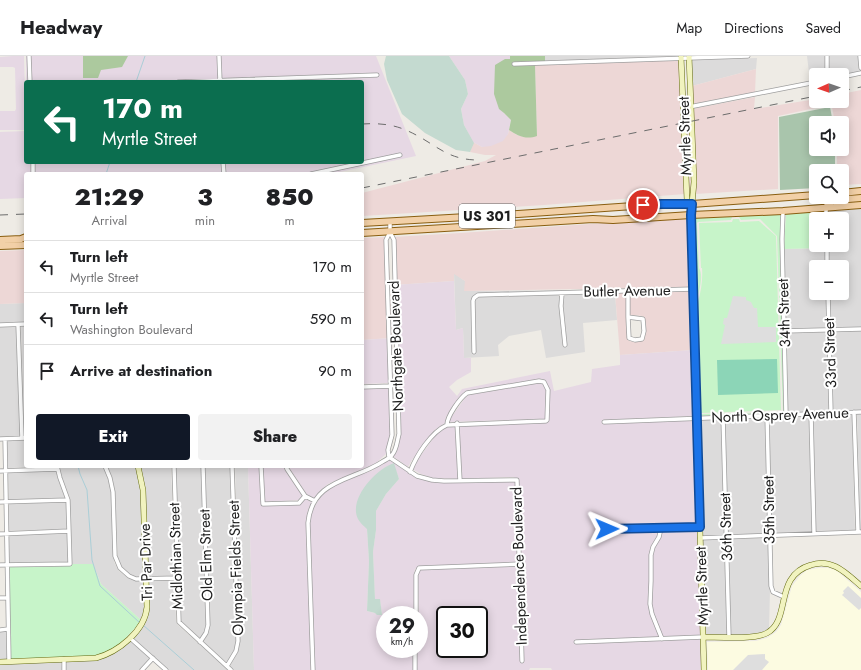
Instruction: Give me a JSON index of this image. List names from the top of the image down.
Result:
{
  "streets": {
    "main road": ["US 301"],
    "street": [
      "Myrtle Street",
      "Butler Avenue",
      "34th Street",
      "Northgate Boulevard",
      "33rd Street",
      "North Osprey Avenue",
      "35th Street",
      "36th Street",
      "Old Elm Street",
      "Midlothian Street",
      "Tri Par Drive",
      "Independence Boulevard",
      "Olympia Fields Street"
    ]
  },
  "crossings": [
    ["Myrtle Street", "US 301"],
    ["Myrtle Street", "Butler Avenue"],
    ["Myrtle Street", "North Osprey Avenue"],
    ["US 301", "34th Street"],
    ["US 301", "Northgate Boulevard"],
    ["34th Street", "North Osprey Avenue"],
    ["Northgate Boulevard", "Independence Boulevard"],
    ["33rd Street", "North Osprey Avenue"],
    ["North Osprey Avenue", "35th Street"],
    ["North Osprey Avenue", "36th Street"],
    ["Old Elm Street", "Midlothian Street"],
    ["Midlothian Street", "Olympia Fields Street"]
  ],
  "north": "left",
  "page": {
    "header": "Headway",
    "nav": ["Map", "Directions", "Saved"],
    "map_buttons": ["+", "−"],
    "turn": ["170 m", "Myrtle Street"],
    "eta": [
      "21:29",
      "Arrival",
      "3",
      "min",
      "850",
      "m"
    ],
    "list": [
      {
        "name": "Turn left",
        "note": "Myrtle Street",
        "value": "170 m"
      },
      {
        "name": "Turn left",
        "note": "Washington Boulevard",
        "value": "590 m"
      },
      {
        "name": "Arrive at destination",
        "value": "90 m"
      }
    ],
    "buttons": ["Exit", "Share"],
    "speed": "29 km/h",
    "limit": "30"
  }
}
